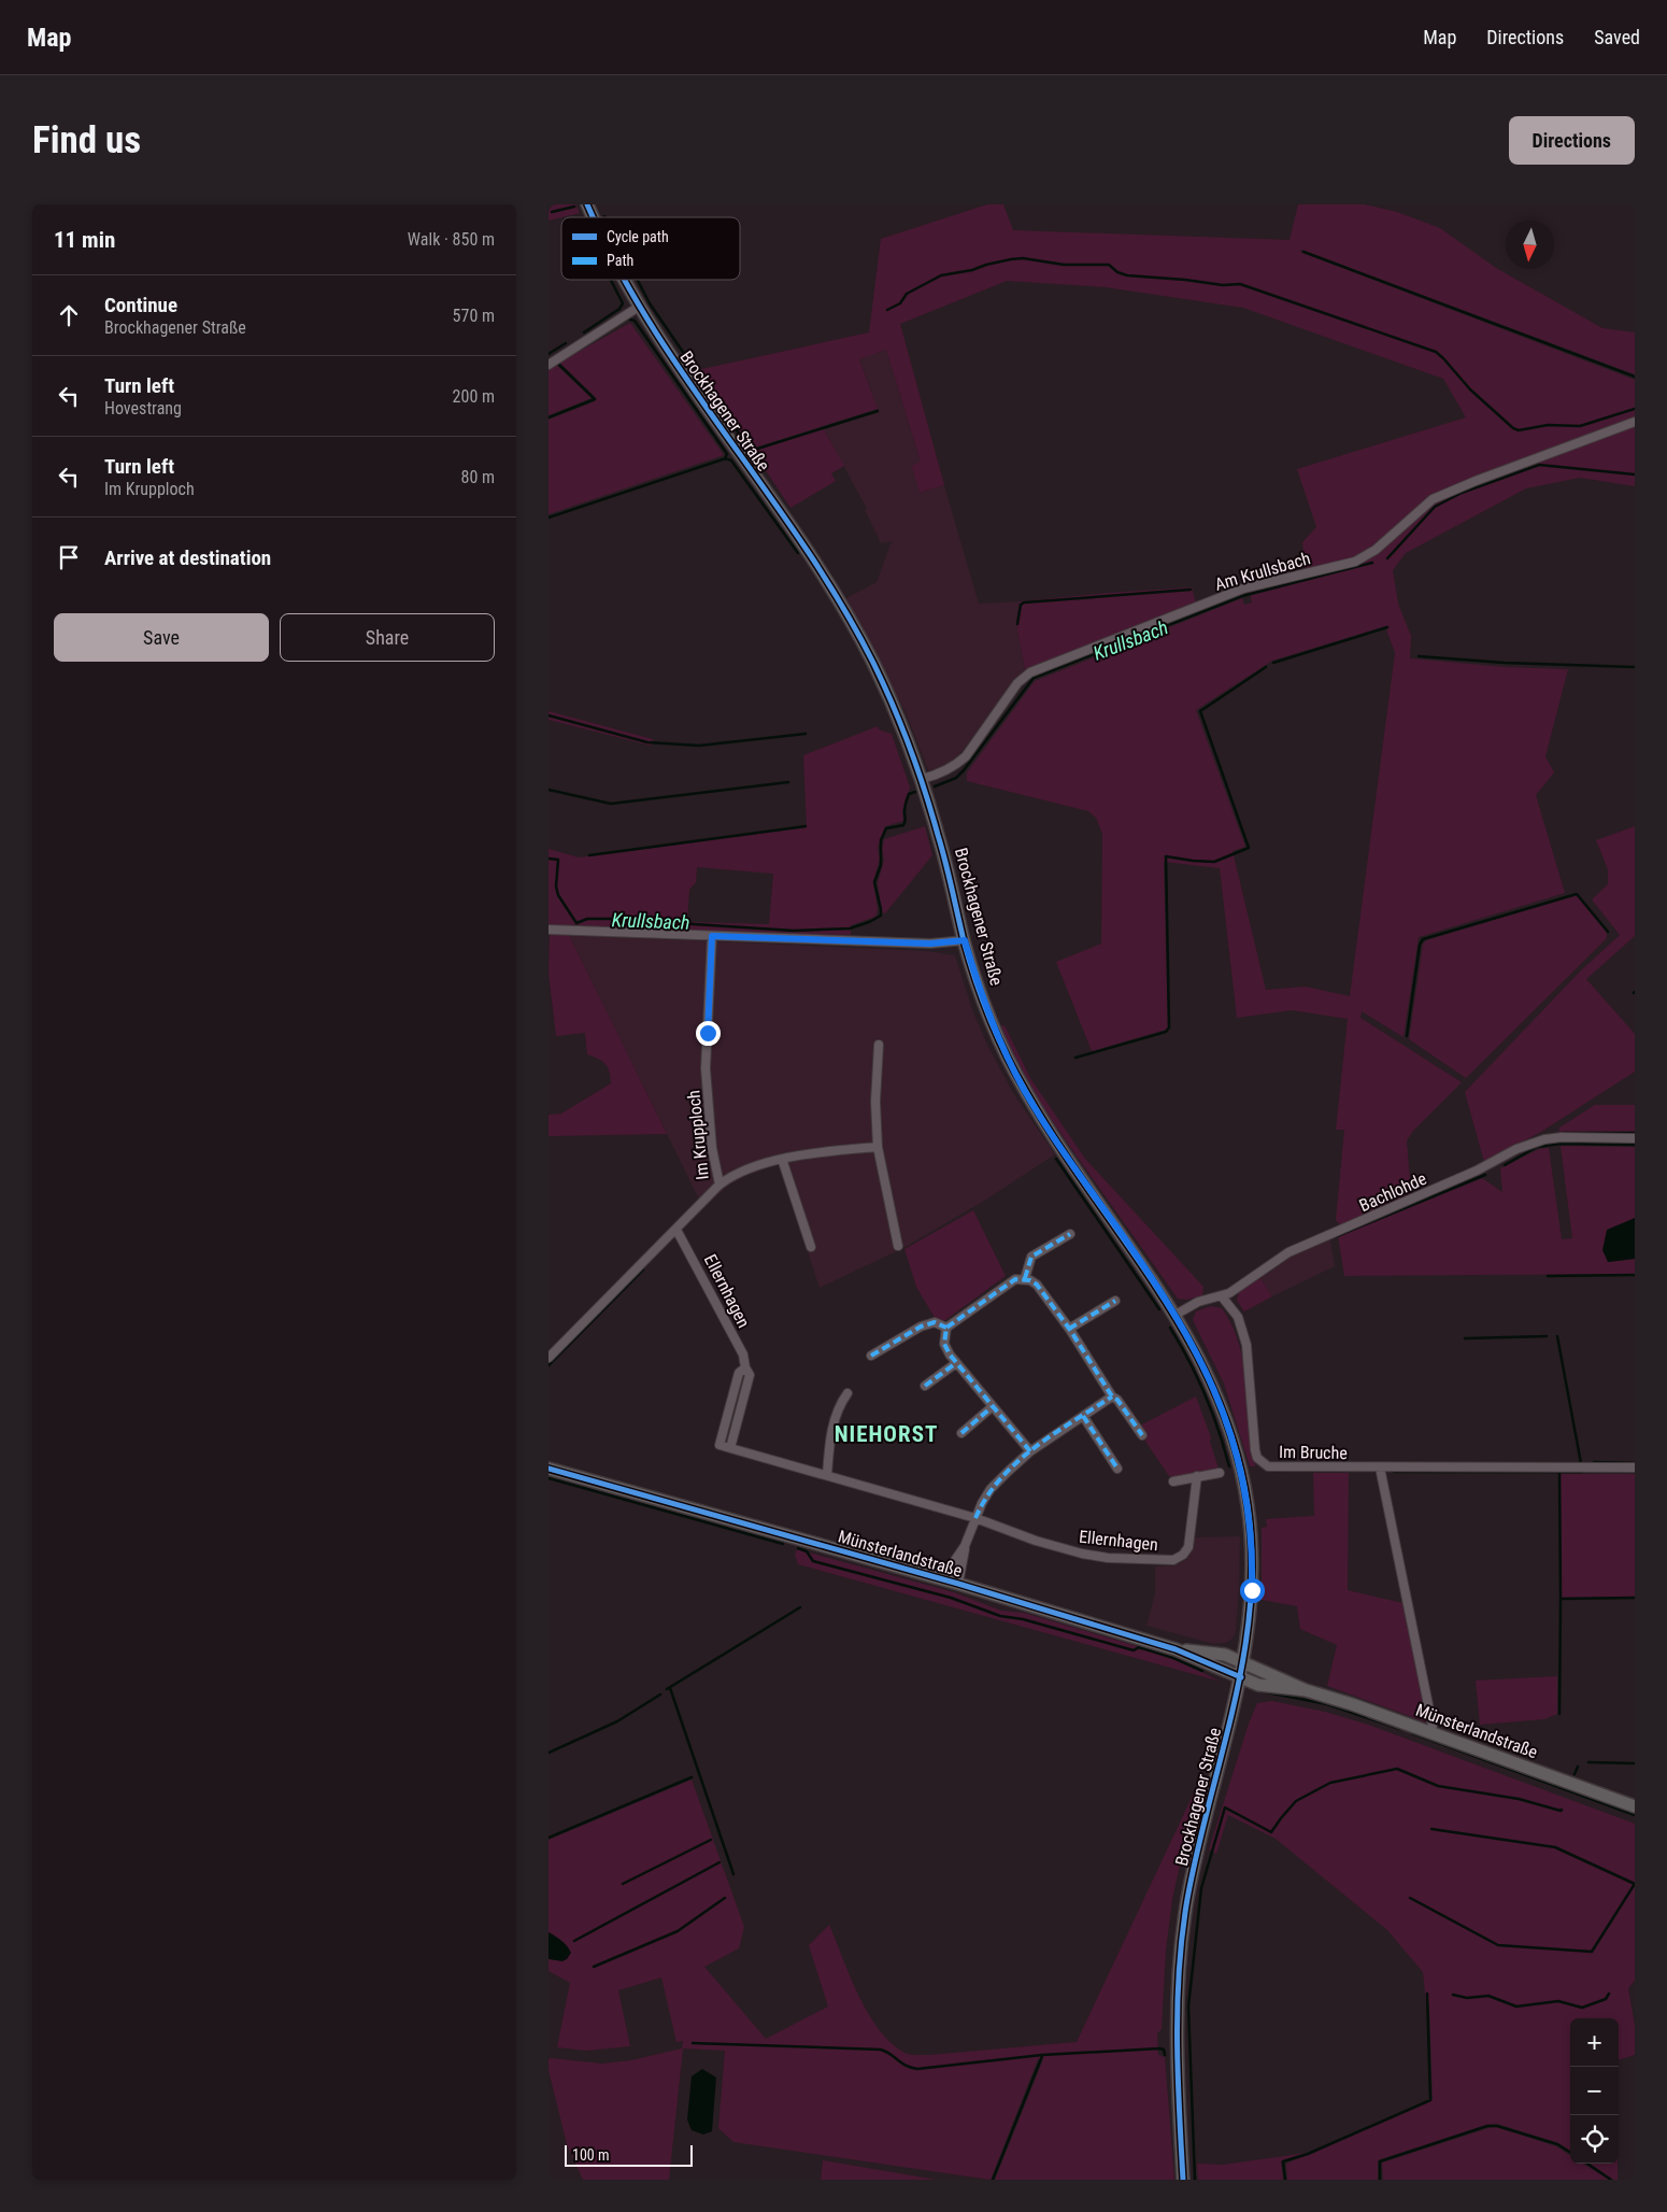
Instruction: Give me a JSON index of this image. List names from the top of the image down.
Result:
{
  "streets": {
    "main road": ["Brockhagener Straße", "Münsterlandstraße"],
    "street": [
      "Am Krullsbach",
      "Im Krupploch",
      "Bachlohde",
      "Ellernhagen",
      "Im Bruche"
    ]
  },
  "crossings": [
    ["Brockhagener Straße", "Am Krullsbach"],
    ["Brockhagener Straße", "Bachlohde"],
    ["Brockhagener Straße", "Münsterlandstraße"],
    ["Im Krupploch", "Ellernhagen"],
    ["Bachlohde", "Im Bruche"]
  ],
  "districts": ["NIEHORST"],
  "water": ["Krullsbach"],
  "legend": ["Cycle path", "Path"],
  "scale_bar": "100 m",
  "north": "bottom",
  "page": {
    "header": "Map",
    "nav": ["Map", "Directions", "Saved"],
    "buttons": [
      "Directions",
      ["Save", "Share"]
    ],
    "title": "Find us",
    "heading": ["11 min", "Walk · 850 m"],
    "list": [
      ["Continue", "Brockhagener Straße", "570 m"],
      ["Turn left", "Hovestrang", "200 m"],
      ["Turn left", "Im Krupploch", "80 m"],
      "Arrive at destination"
    ],
    "map_buttons": ["+", "−"],
    "scale": "100 m"
  }
}
